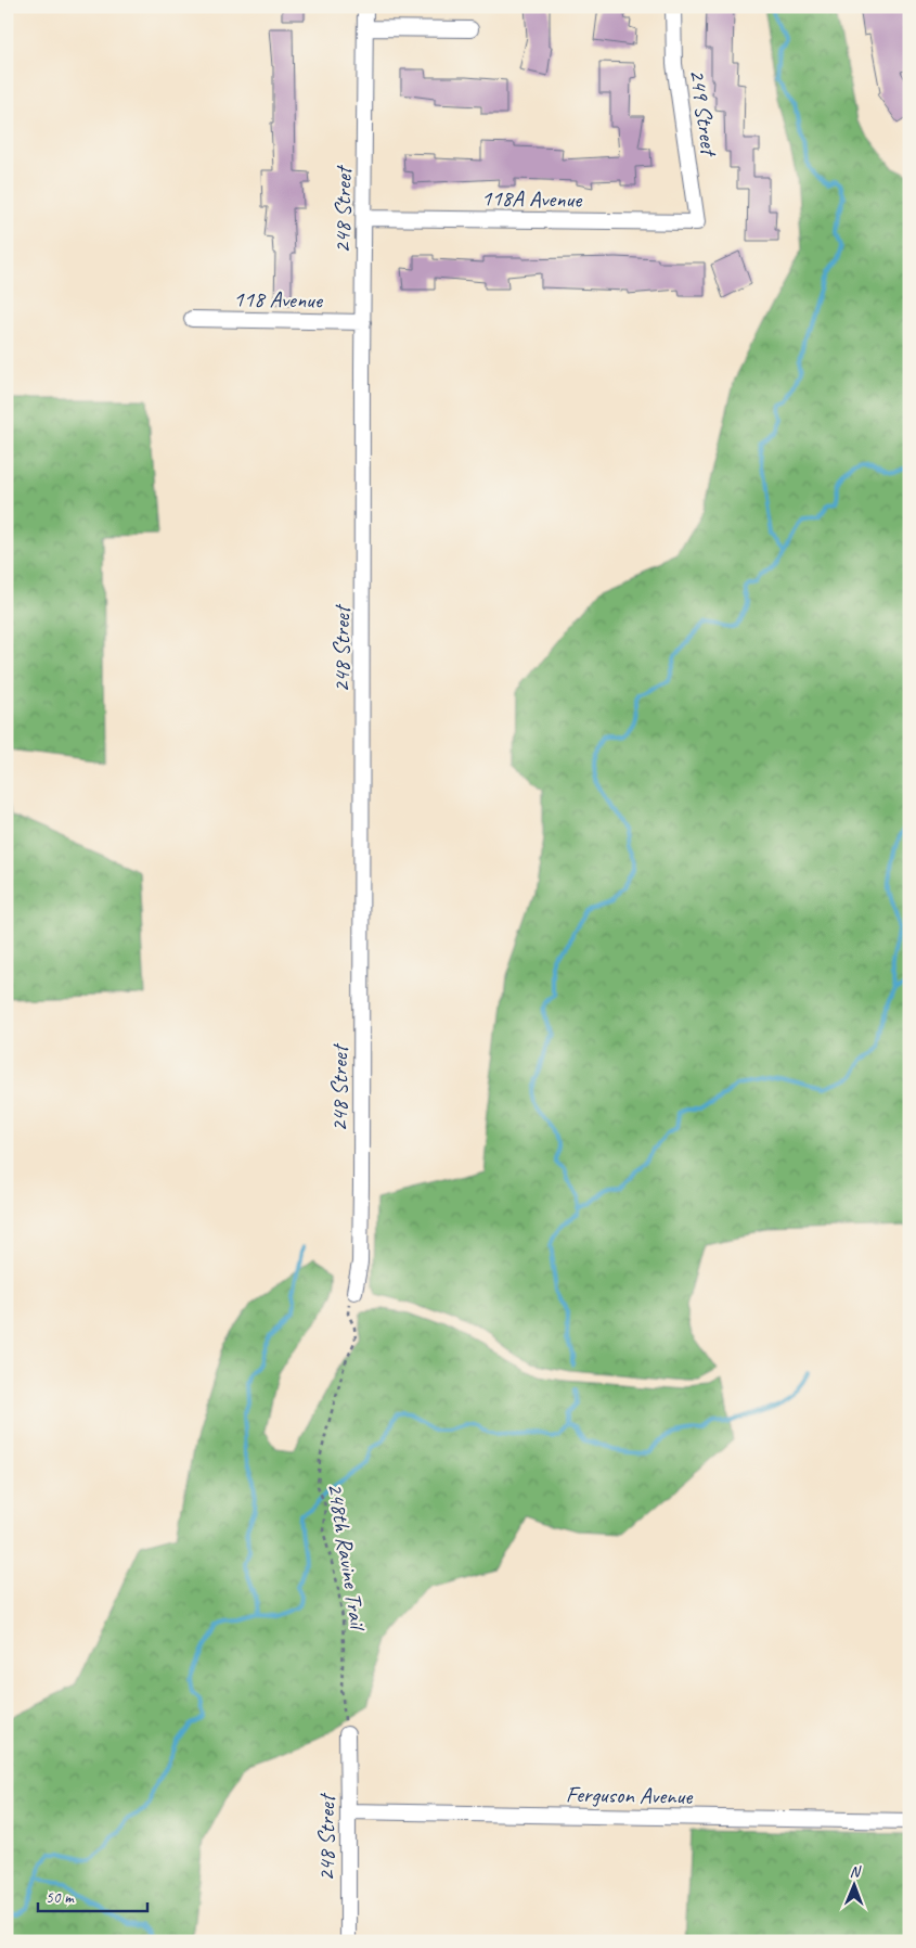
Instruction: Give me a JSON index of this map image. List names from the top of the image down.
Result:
{
  "streets": {
    "street": [
      "249 Street",
      "118A Avenue",
      "248 Street",
      "118 Avenue",
      "Ferguson Avenue"
    ],
    "path": ["248th Ravine Trail"]
  },
  "crossings": [
    ["249 Street", "118A Avenue"],
    ["118A Avenue", "248 Street"],
    ["248 Street", "118 Avenue"],
    ["248 Street", "248th Ravine Trail"],
    ["248 Street", "Ferguson Avenue"]
  ],
  "scale_bar": "50 m",
  "north": "top"
}
